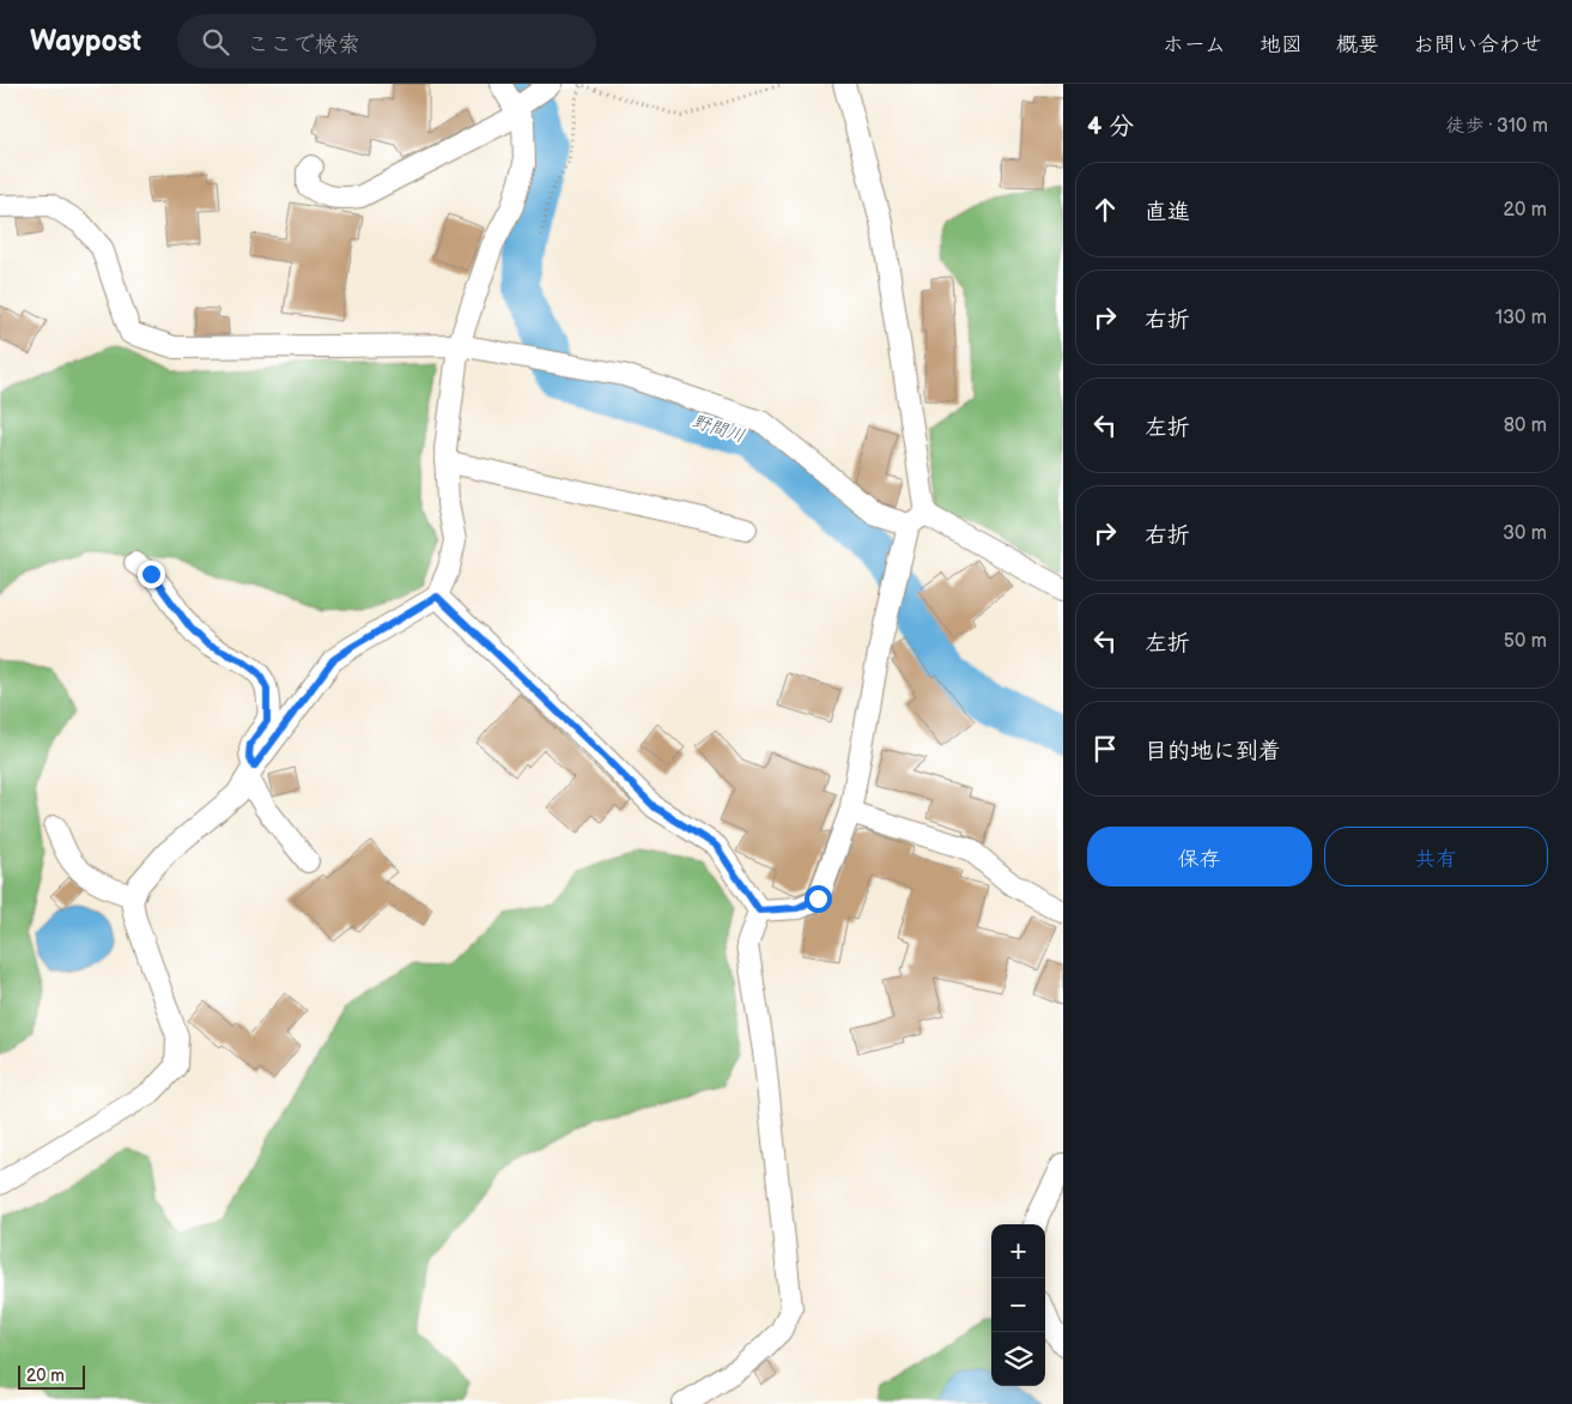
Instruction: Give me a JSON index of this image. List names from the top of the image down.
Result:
{
  "water": ["野間川"],
  "scale_bar": "20 m",
  "page": {
    "header": "Waypost",
    "search": "ここで検索",
    "nav": [
      "ホーム",
      "地図",
      "概要",
      "お問い合わせ"
    ],
    "heading": ["4 分", "徒歩 · 310 m"],
    "list": [
      ["直進", "20 m"],
      ["右折", "130 m"],
      ["左折", "80 m"],
      ["右折", "30 m"],
      ["左折", "50 m"],
      "目的地に到着"
    ],
    "buttons": ["保存", "共有"],
    "map_buttons": ["+", "−"],
    "scale": "20 m"
  }
}
